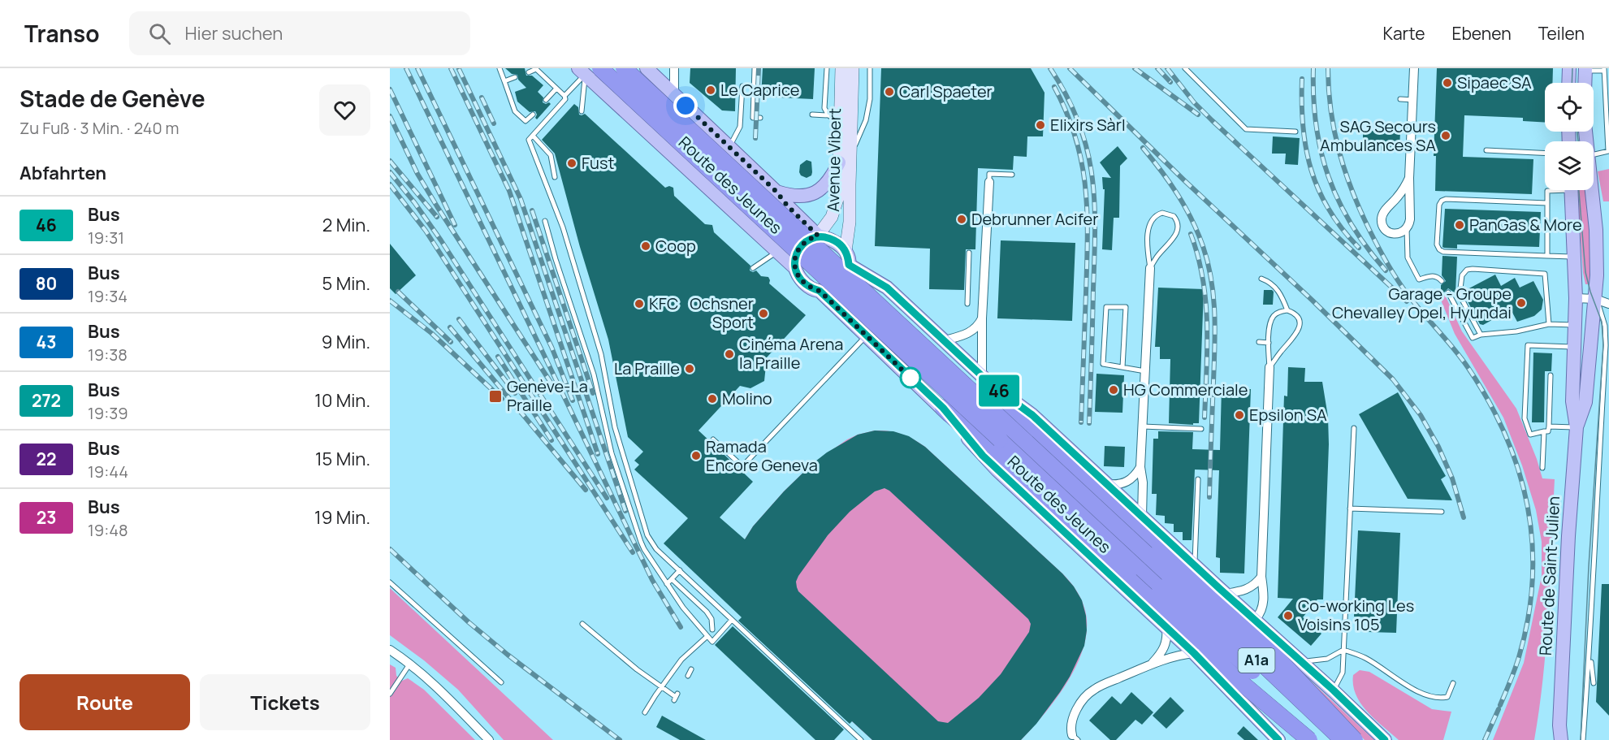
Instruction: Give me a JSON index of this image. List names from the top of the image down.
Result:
{
  "streets": {
    "highway": ["A1a"],
    "main road": ["Avenue Vibert", "Route des Jeunes", "Route de Saint-Julien"]
  },
  "crossings": [
    ["Avenue Vibert", "Route des Jeunes"]
  ],
  "places": {
    "other": [
      "Sipaec SA",
      "Le Caprice",
      "Carl Spaeter",
      "Elixirs Sàrl",
      "SAG Secours Ambulances SA",
      "Fust",
      "Debrunner Acifer",
      "PanGas & More",
      "Coop",
      "Garage - Groupe Chevalley Opel, Hyundai",
      "KFC",
      "Ochsner Sport",
      "Cinéma Arena la Praille",
      "La Praille",
      "HG Commerciale",
      "Molino",
      "Epsilon SA",
      "Ramada Encore Geneva",
      "Co-working Les Voisins 105"
    ],
    "transit": ["Genève-La Praille"]
  },
  "lines": ["bus line 46"],
  "page": {
    "header": "Transo",
    "search": "Hier suchen",
    "nav": ["Karte", "Ebenen", "Teilen"],
    "heading": [
      ["Stade de Genève", "Zu Fuß · 3 Min. · 240 m"],
      "Abfahrten"
    ],
    "on_map": "46",
    "list": [
      {
        "mark": "46",
        "name": "Bus",
        "note": "19:31",
        "value": "2 Min."
      },
      {
        "mark": "80",
        "name": "Bus",
        "note": "19:34",
        "value": "5 Min."
      },
      {
        "mark": "43",
        "name": "Bus",
        "note": "19:38",
        "value": "9 Min."
      },
      {
        "mark": "272",
        "name": "Bus",
        "note": "19:39",
        "value": "10 Min."
      },
      {
        "mark": "22",
        "name": "Bus",
        "note": "19:44",
        "value": "15 Min."
      },
      {
        "mark": "23",
        "name": "Bus",
        "note": "19:48",
        "value": "19 Min."
      }
    ],
    "buttons": ["Route", "Tickets"]
  }
}
